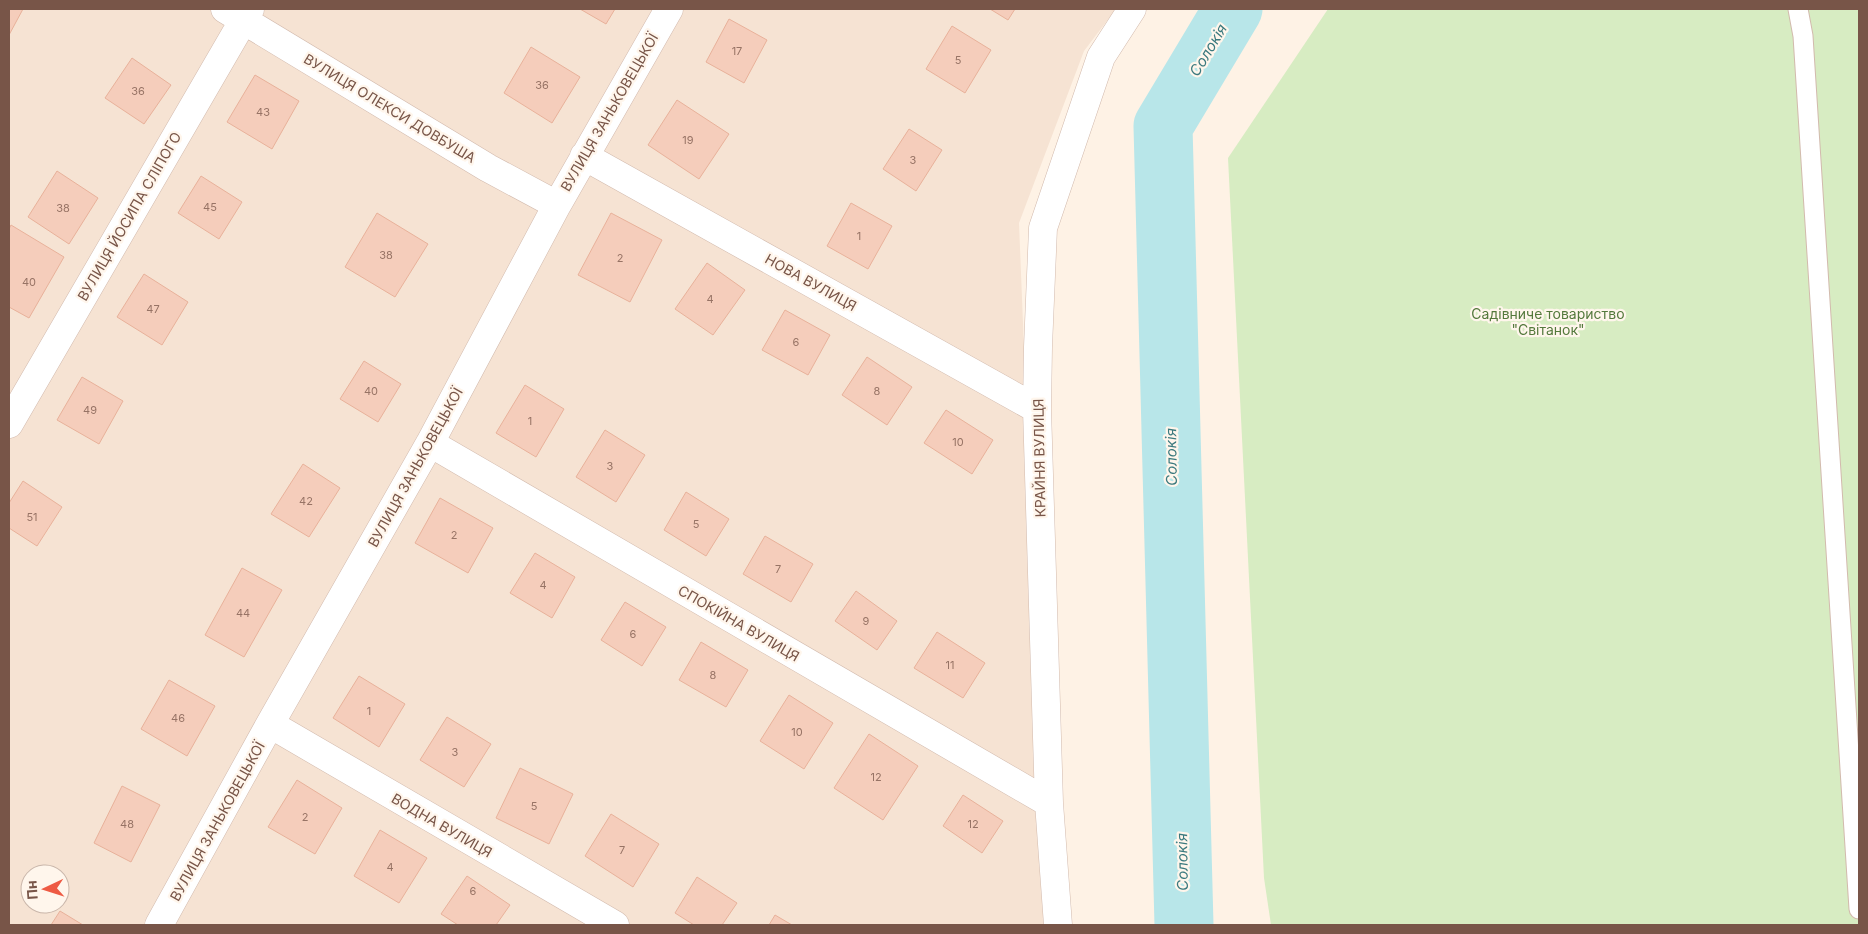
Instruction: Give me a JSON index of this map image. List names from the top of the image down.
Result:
{
  "streets": {
    "street": [
      "ВУЛИЦЯ ОЛЕКСИ ДОВБУША",
      "ВУЛИЦЯ ЗАНЬКОВЕЦЬКОЇ",
      "ВУЛИЦЯ ЙОСИПА СЛІПОГО",
      "НОВА ВУЛИЦЯ",
      "КРАЙНЯ ВУЛИЦЯ",
      "СПОКІЙНА ВУЛИЦЯ",
      "ВОДНА ВУЛИЦЯ"
    ]
  },
  "crossings": [
    ["ВУЛИЦЯ ОЛЕКСИ ДОВБУША", "ВУЛИЦЯ ЗАНЬКОВЕЦЬКОЇ"],
    ["ВУЛИЦЯ ОЛЕКСИ ДОВБУША", "ВУЛИЦЯ ЙОСИПА СЛІПОГО"],
    ["ВУЛИЦЯ ЗАНЬКОВЕЦЬКОЇ", "НОВА ВУЛИЦЯ"],
    ["ВУЛИЦЯ ЗАНЬКОВЕЦЬКОЇ", "СПОКІЙНА ВУЛИЦЯ"],
    ["ВУЛИЦЯ ЗАНЬКОВЕЦЬКОЇ", "ВОДНА ВУЛИЦЯ"],
    ["НОВА ВУЛИЦЯ", "КРАЙНЯ ВУЛИЦЯ"],
    ["КРАЙНЯ ВУЛИЦЯ", "СПОКІЙНА ВУЛИЦЯ"]
  ],
  "water": ["Солокія"],
  "parks": ["Садівниче товариство \"Світанок\""],
  "house_numbers": [
    "17",
    "5",
    "36",
    "36",
    "43",
    "19",
    "3",
    "45",
    "38",
    "1",
    "38",
    "2",
    "40",
    "4",
    "47",
    "6",
    "40",
    "8",
    "49",
    "1",
    "10",
    "3",
    "42",
    "51",
    "5",
    "2",
    "7",
    "4",
    "44",
    "9",
    "6",
    "11",
    "8",
    "1",
    "46",
    "10",
    "3",
    "12",
    "5",
    "2",
    "48",
    "12",
    "7",
    "4",
    "6"
  ],
  "north": "left"
}
